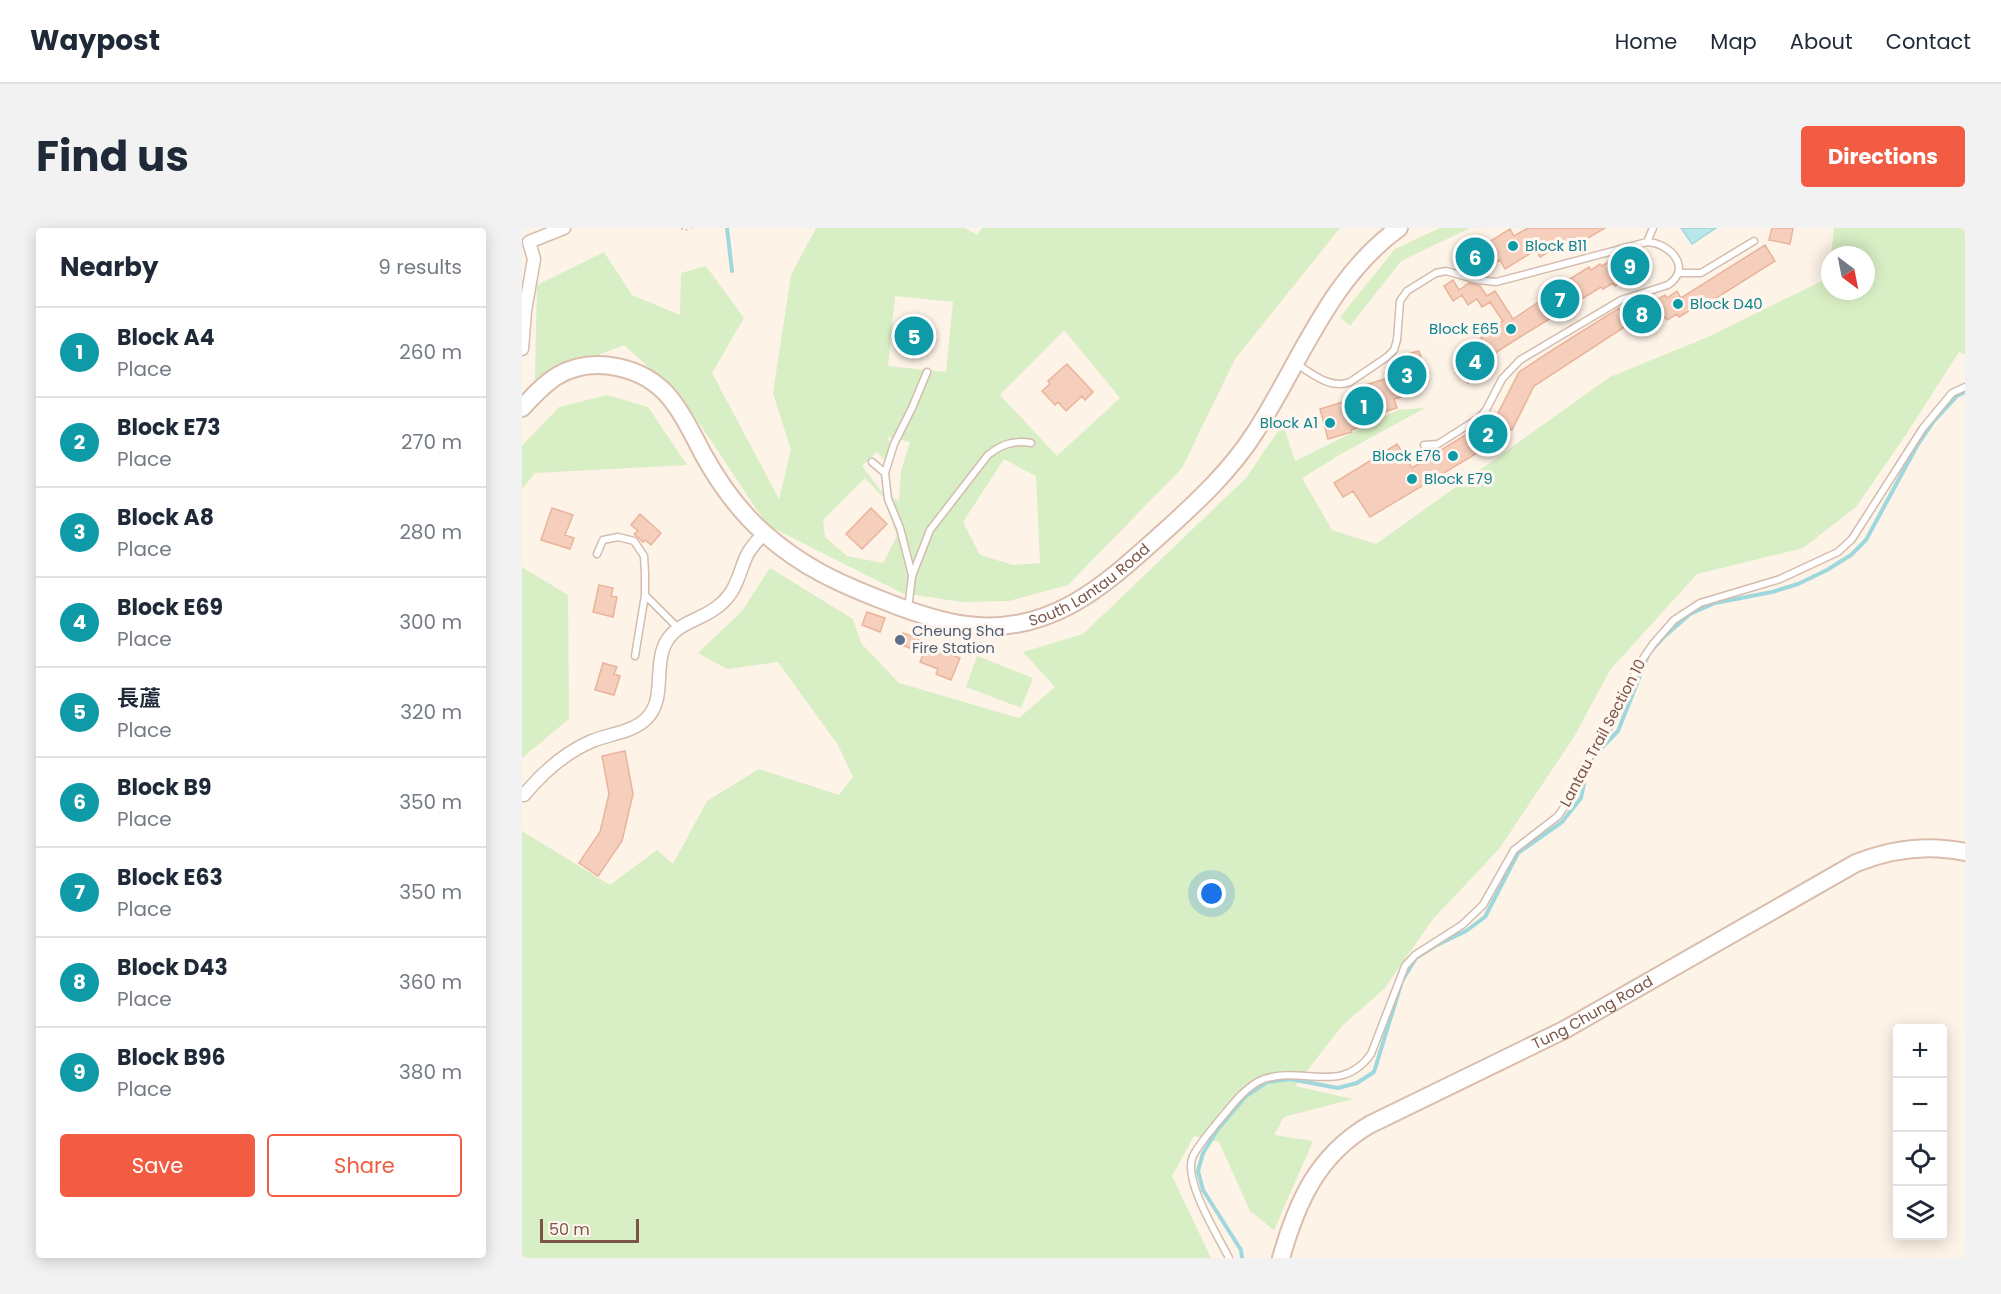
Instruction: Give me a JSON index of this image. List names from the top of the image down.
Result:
{
  "streets": {
    "main road": ["South Lantau Road", "Tung Chung Road"],
    "lane": ["Lantau Trail Section 10"]
  },
  "places": [
    "Block B11",
    "Block D40",
    "Block E65",
    "Block A1",
    "Block E76",
    "Block E79",
    "Cheung Sha Fire Station"
  ],
  "scale_bar": "50 m",
  "north": "bottom right",
  "page": {
    "header": "Waypost",
    "nav": [
      "Home",
      "Map",
      "About",
      "Contact"
    ],
    "title": "Find us",
    "buttons": [
      "Directions",
      ["Save", "Share"]
    ],
    "heading": ["Nearby", "9 results"],
    "pins": [
      "6",
      "9",
      "7",
      "8",
      "5",
      "4",
      "3",
      "1",
      "2"
    ],
    "list": [
      {
        "mark": "1",
        "name": "Block A4",
        "note": "Place",
        "value": "260 m"
      },
      {
        "mark": "2",
        "name": "Block E73",
        "note": "Place",
        "value": "270 m"
      },
      {
        "mark": "3",
        "name": "Block A8",
        "note": "Place",
        "value": "280 m"
      },
      {
        "mark": "4",
        "name": "Block E69",
        "note": "Place",
        "value": "300 m"
      },
      {
        "mark": "5",
        "name": "長蘆",
        "note": "Place",
        "value": "320 m"
      },
      {
        "mark": "6",
        "name": "Block B9",
        "note": "Place",
        "value": "350 m"
      },
      {
        "mark": "7",
        "name": "Block E63",
        "note": "Place",
        "value": "350 m"
      },
      {
        "mark": "8",
        "name": "Block D43",
        "note": "Place",
        "value": "360 m"
      },
      {
        "mark": "9",
        "name": "Block B96",
        "note": "Place",
        "value": "380 m"
      }
    ],
    "map_buttons": ["+", "−"],
    "scale": "50 m"
  }
}
